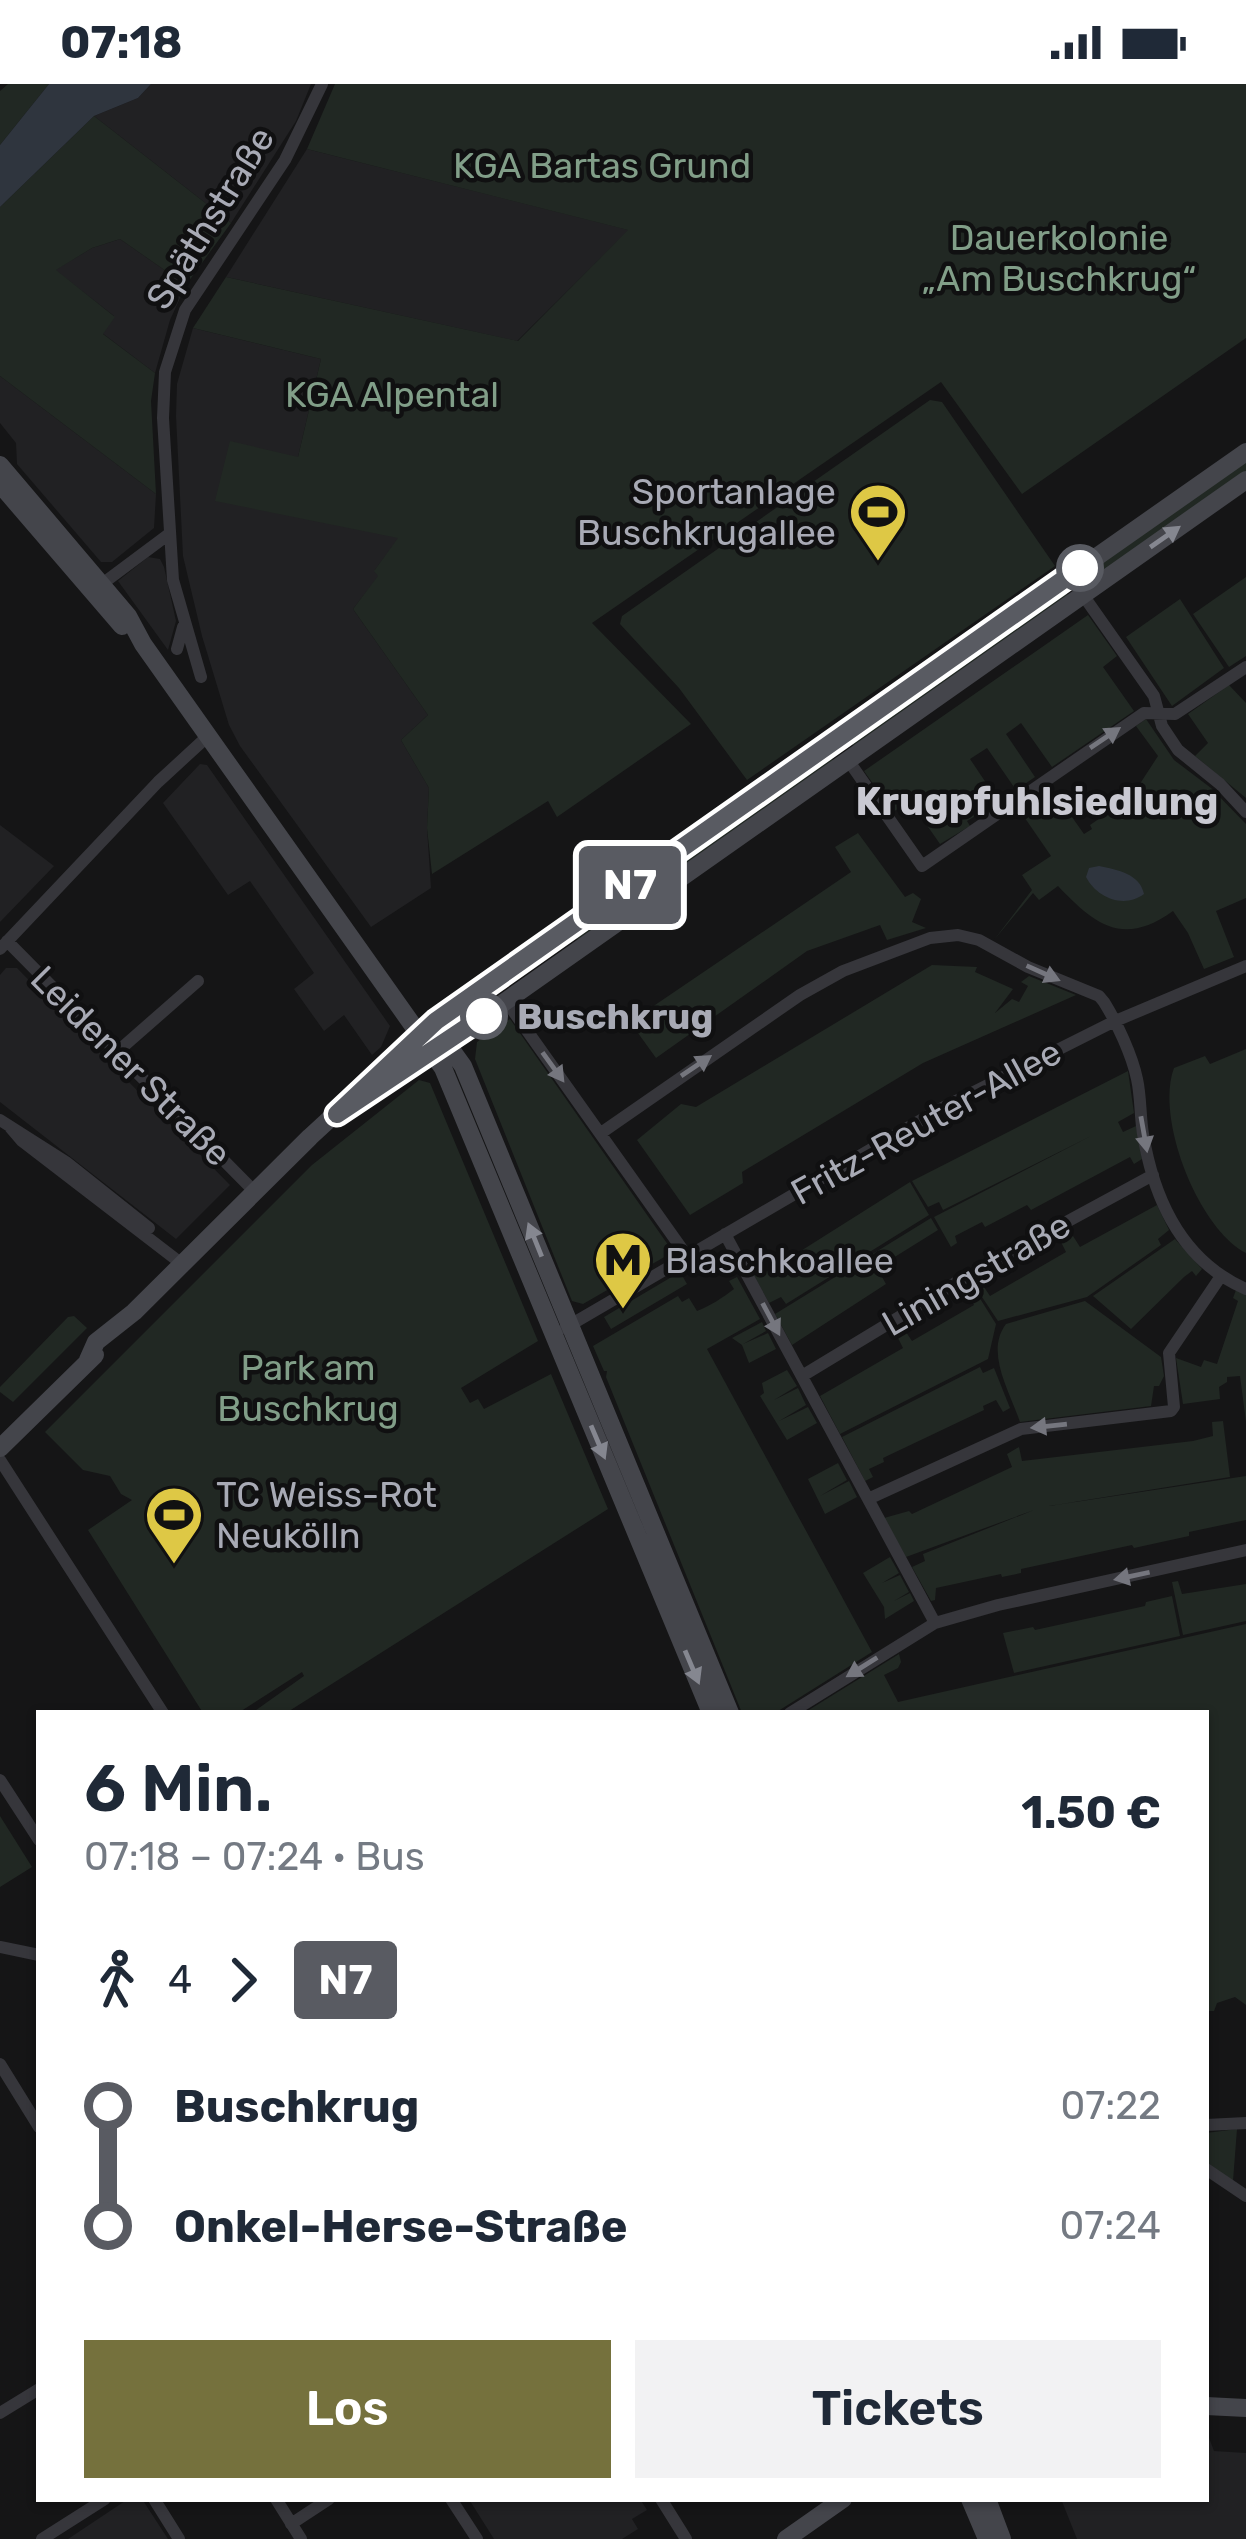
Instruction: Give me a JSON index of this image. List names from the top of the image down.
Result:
{
  "streets": {
    "street": [
      "Späthstraße",
      "Leidener Straße",
      "Fritz-Reuter-Allee",
      "Liningstraße"
    ]
  },
  "districts": ["Krugpfuhlsiedlung"],
  "parks": [
    "KGA Bartas Grund",
    "Dauerkolonie „Am Buschkrug“",
    "KGA Alpental",
    "Park am Buschkrug"
  ],
  "places": {
    "sports": ["Sportanlage Buschkrugallee", "TC Weiss-Rot Neukölln"],
    "other": ["Buschkrug"],
    "metro station": ["Blaschkoallee"]
  },
  "lines": ["bus line N7"],
  "page": {
    "status": "07:18",
    "on_map": "N7",
    "heading": ["6 Min.", "07:18 – 07:24 · Bus", "1.50 €"],
    "legs": ["4", "N7"],
    "list": [
      {
        "name": "Buschkrug",
        "value": "07:22"
      },
      {
        "name": "Onkel-Herse-Straße",
        "value": "07:24"
      }
    ],
    "buttons": ["Los", "Tickets"]
  }
}
